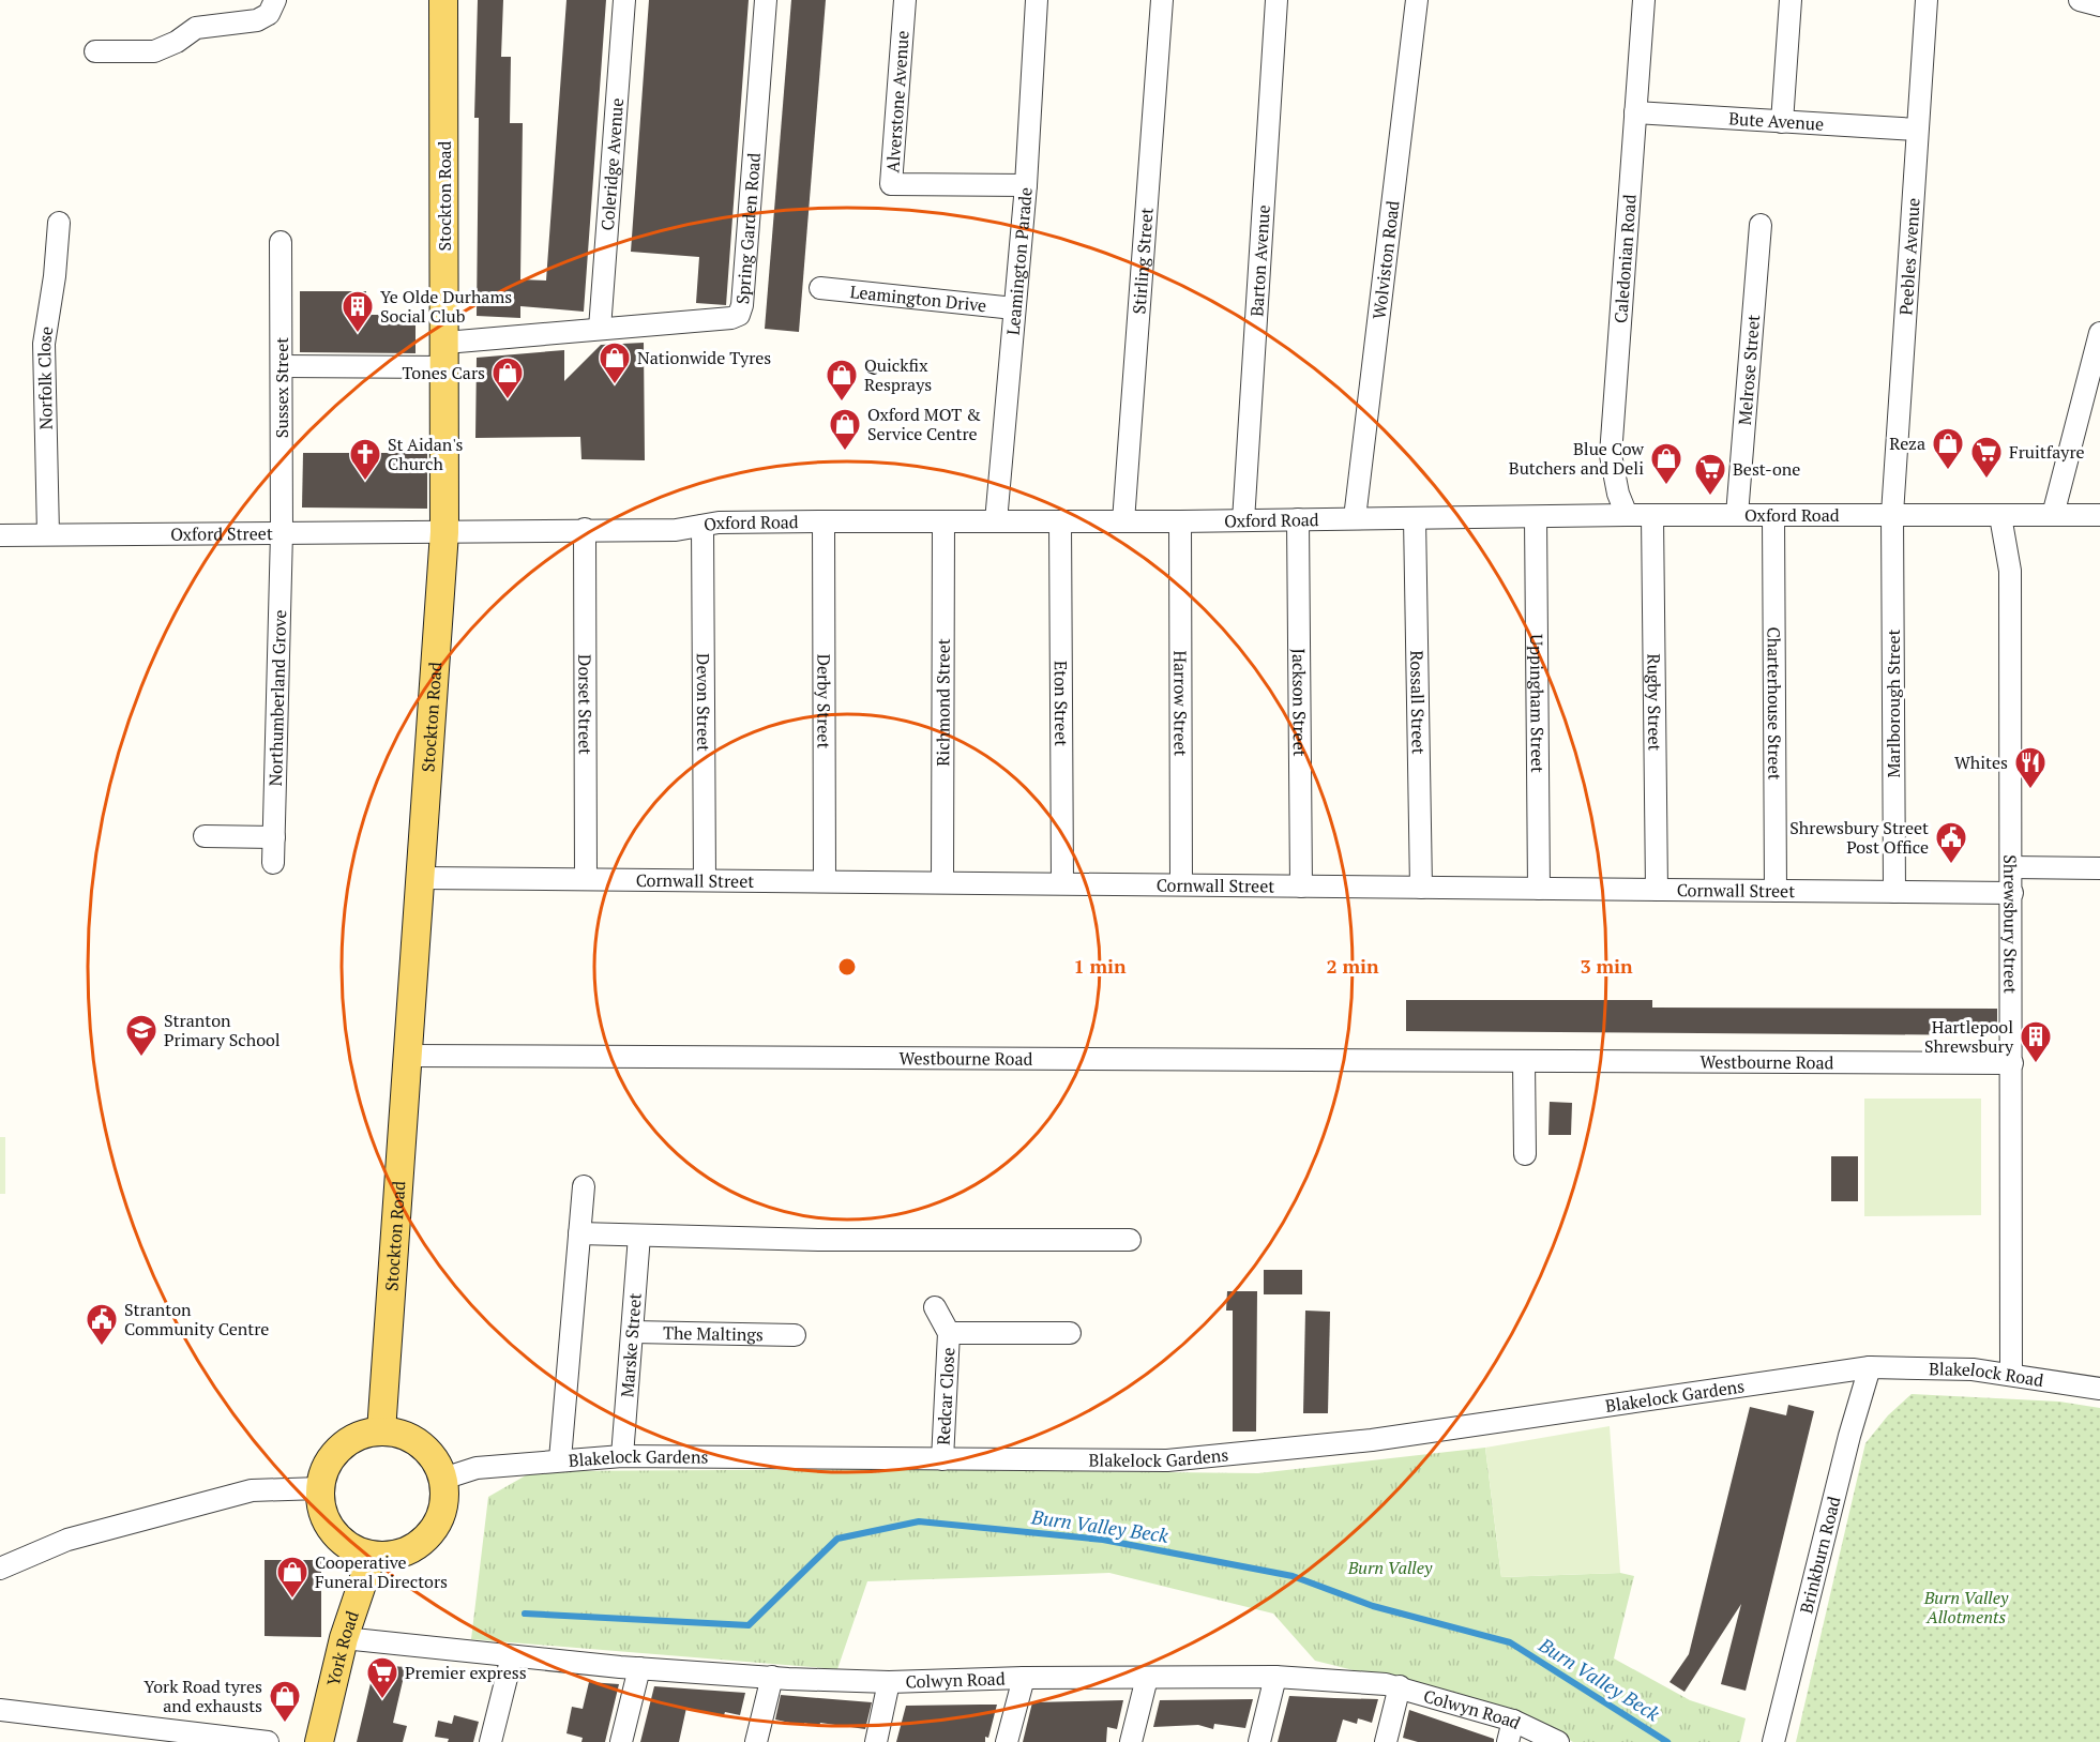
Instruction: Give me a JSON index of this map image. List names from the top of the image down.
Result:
{
  "streets": {
    "main road": ["Stockton Road", "York Road"],
    "street": [
      "Alverstone Avenue",
      "Bute Avenue",
      "Coleridge Avenue",
      "Spring Garden Road",
      "Peebles Avenue",
      "Wolviston Road",
      "Caledonian Road",
      "Stirling Street",
      "Barton Avenue",
      "Leamington Parade",
      "Leamington Drive",
      "Melrose Street",
      "Norfolk Close",
      "Sussex Street",
      "Oxford Road",
      "Oxford Street",
      "Northumberland Grove",
      "Derby Street",
      "Devon Street",
      "Richmond Street",
      "Eton Street",
      "Harrow Street",
      "Jackson Street",
      "Rossall Street",
      "Uppingham Street",
      "Rugby Street",
      "Charterhouse Street",
      "Marlborough Street",
      "Dorset Street",
      "Cornwall Street",
      "Shrewsbury Street",
      "Westbourne Road",
      "The Maltings",
      "Marske Street",
      "Blakelock Road",
      "Redcar Close",
      "Blakelock Gardens",
      "Brinkburn Road",
      "Colwyn Road"
    ]
  },
  "crossings": [
    ["Alverstone Avenue", "Leamington Parade"],
    ["Bute Avenue", "Peebles Avenue"],
    ["Bute Avenue", "Caledonian Road"],
    ["Coleridge Avenue", "Spring Garden Road"],
    ["Stockton Road", "Spring Garden Road"],
    ["Stockton Road", "Oxford Road"],
    ["Stockton Road", "Oxford Street"],
    ["Stockton Road", "Cornwall Street"],
    ["Stockton Road", "Westbourne Road"],
    ["Stockton Road", "Blakelock Gardens"],
    ["Stockton Road", "York Road"],
    ["Spring Garden Road", "Sussex Street"],
    ["Peebles Avenue", "Oxford Road"],
    ["Peebles Avenue", "Marlborough Street"],
    ["Wolviston Road", "Oxford Road"],
    ["Caledonian Road", "Oxford Road"],
    ["Stirling Street", "Oxford Road"],
    ["Barton Avenue", "Oxford Road"],
    ["Leamington Parade", "Leamington Drive"],
    ["Leamington Parade", "Oxford Road"],
    ["Melrose Street", "Oxford Road"],
    ["Norfolk Close", "Oxford Street"],
    ["Sussex Street", "Oxford Street"],
    ["Sussex Street", "Northumberland Grove"],
    ["Oxford Road", "Oxford Street"],
    ["Oxford Road", "Derby Street"],
    ["Oxford Road", "Devon Street"],
    ["Oxford Road", "Richmond Street"],
    ["Oxford Road", "Eton Street"],
    ["Oxford Road", "Harrow Street"],
    ["Oxford Road", "Jackson Street"],
    ["Oxford Road", "Rossall Street"],
    ["Oxford Road", "Uppingham Street"],
    ["Oxford Road", "Rugby Street"],
    ["Oxford Road", "Charterhouse Street"],
    ["Oxford Road", "Marlborough Street"],
    ["Oxford Road", "Dorset Street"],
    ["Oxford Road", "Shrewsbury Street"],
    ["Oxford Street", "Northumberland Grove"],
    ["Derby Street", "Cornwall Street"],
    ["Devon Street", "Cornwall Street"],
    ["Richmond Street", "Cornwall Street"],
    ["Eton Street", "Cornwall Street"],
    ["Harrow Street", "Cornwall Street"],
    ["Jackson Street", "Cornwall Street"],
    ["Rossall Street", "Cornwall Street"],
    ["Uppingham Street", "Cornwall Street"],
    ["Rugby Street", "Cornwall Street"],
    ["Charterhouse Street", "Cornwall Street"],
    ["Marlborough Street", "Cornwall Street"],
    ["Dorset Street", "Cornwall Street"],
    ["Cornwall Street", "Shrewsbury Street"],
    ["Shrewsbury Street", "Westbourne Road"],
    ["Shrewsbury Street", "Blakelock Road"],
    ["The Maltings", "Marske Street"],
    ["Marske Street", "Blakelock Gardens"],
    ["Blakelock Road", "Blakelock Gardens"],
    ["Blakelock Road", "Brinkburn Road"],
    ["Redcar Close", "Blakelock Gardens"],
    ["Blakelock Gardens", "Brinkburn Road"],
    ["Blakelock Gardens", "York Road"],
    ["York Road", "Colwyn Road"]
  ],
  "water": ["Burn Valley Beck"],
  "parks": ["Burn Valley", "Burn Valley Allotments"],
  "places": {
    "building": ["Ye Olde Durhams Social Club", "Hartlepool Shrewsbury"],
    "shop": [
      "Nationwide Tyres",
      "Tones Cars",
      "Quickfix Resprays",
      "Oxford MOT & Service Centre",
      "Reza",
      "Blue Cow Butchers and Deli",
      "Cooperative Funeral Directors",
      "York Road tyres and exhausts"
    ],
    "supermarket": ["Fruitfayre", "Best-one", "Premier express"],
    "church": ["St Aidan's Church"],
    "restaurant": ["Whites"],
    "public building": ["Shrewsbury Street Post Office", "Stranton Community Centre"],
    "school or university": ["Stranton Primary School"]
  },
  "rings": ["1 min", "2 min", "3 min"]
}
